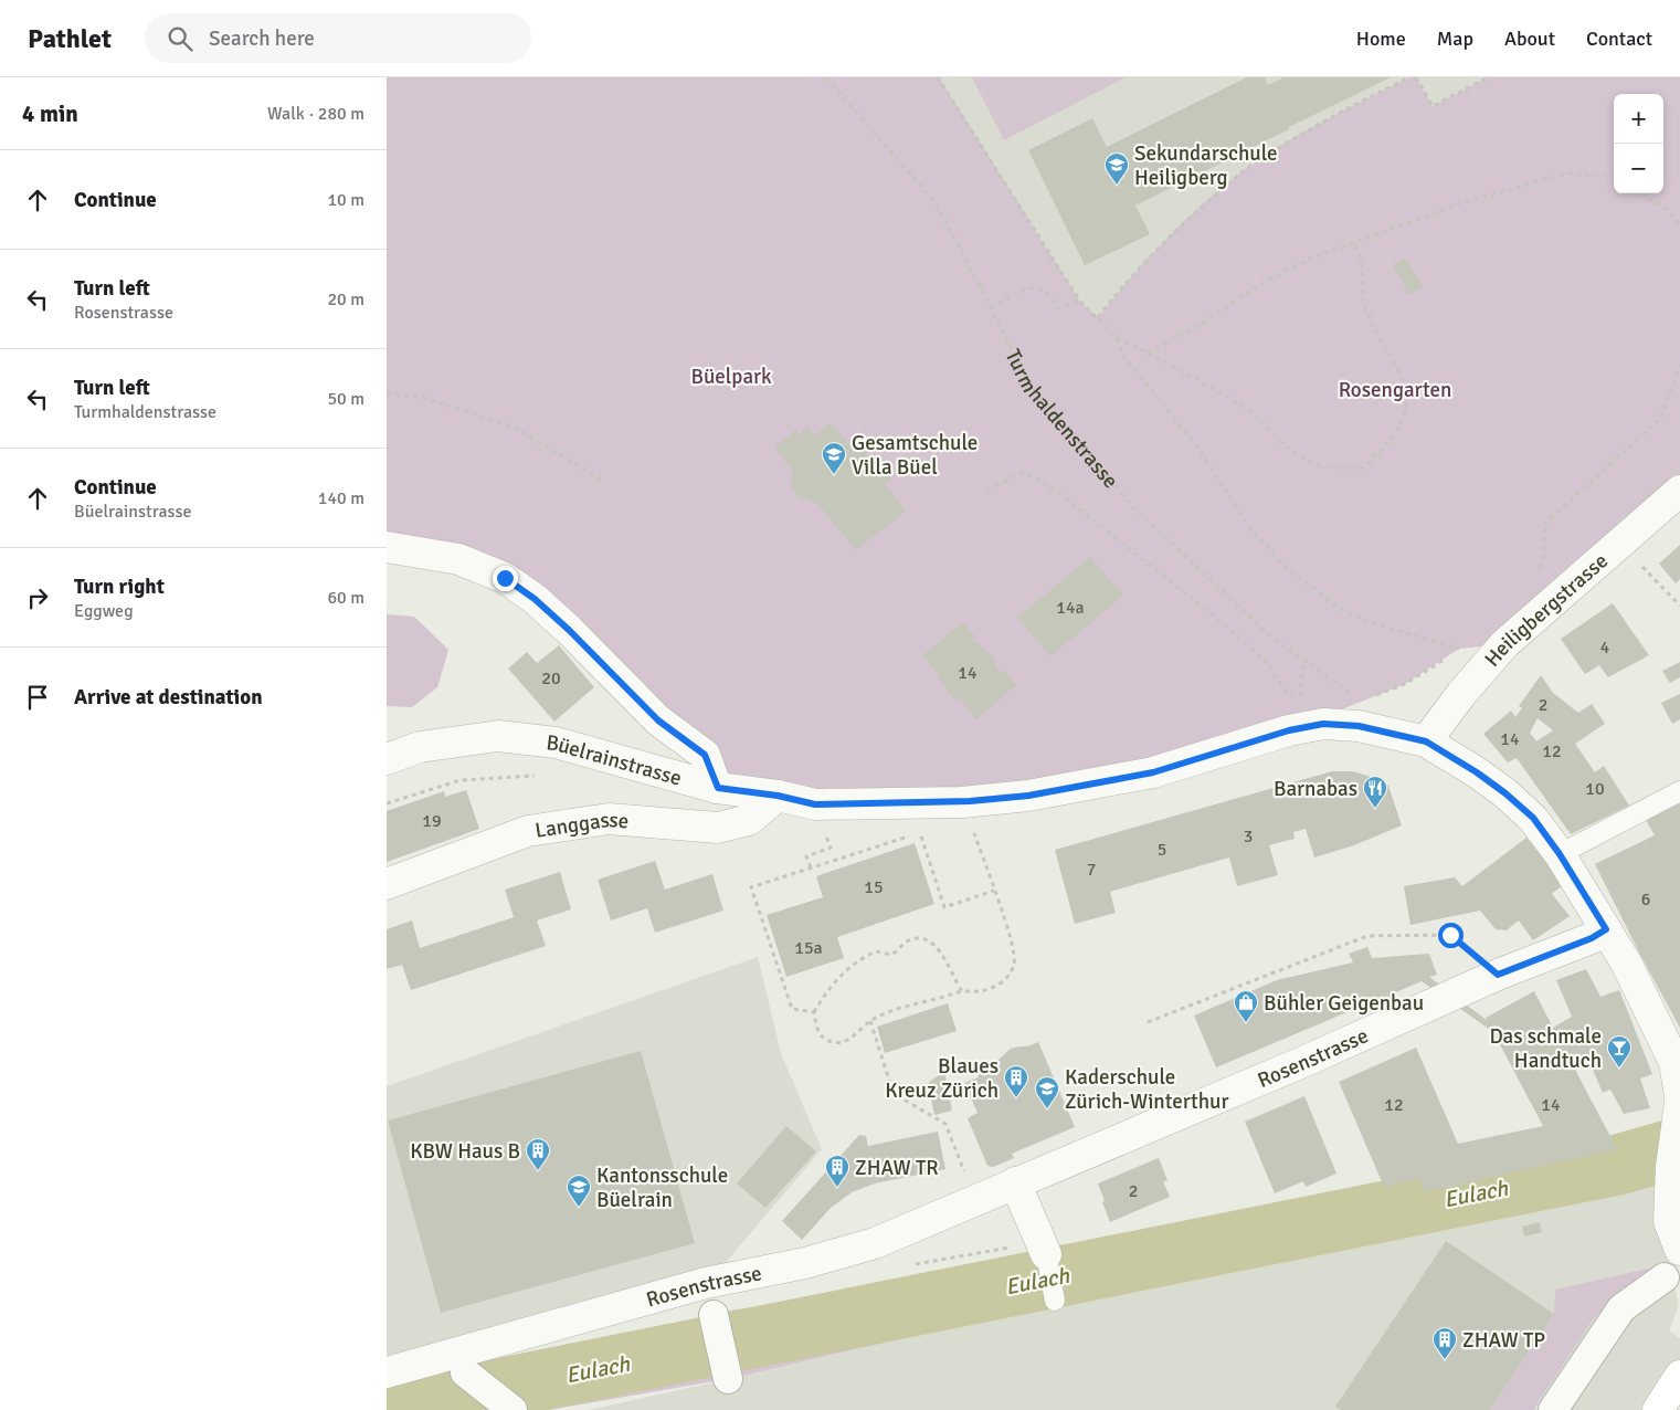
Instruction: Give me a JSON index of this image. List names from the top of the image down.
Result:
{
  "streets": {
    "street": [
      "Heiligbergstrasse",
      "Büelrainstrasse",
      "Langgasse",
      "Rosenstrasse"
    ],
    "path": ["Turmhaldenstrasse"]
  },
  "crossings": [
    ["Heiligbergstrasse", "Büelrainstrasse"],
    ["Büelrainstrasse", "Langgasse"]
  ],
  "water": ["Eulach"],
  "parks": ["Büelpark", "Rosengarten"],
  "places": {
    "school or university": [
      "Sekundarschule Heiligberg",
      "Gesamtschule Villa Büel",
      "Kaderschule Zürich-Winterthur",
      "Kantonsschule Büelrain"
    ],
    "restaurant": ["Barnabas"],
    "shop": ["Bühler Geigenbau"],
    "bar": ["Das schmale Handtuch"],
    "building": [
      "Blaues Kreuz Zürich",
      "KBW Haus B",
      "ZHAW TR",
      "ZHAW TP"
    ]
  },
  "house_numbers": [
    "14a",
    "4",
    "14",
    "20",
    "2",
    "14",
    "12",
    "10",
    "19",
    "3",
    "5",
    "7",
    "15",
    "6",
    "15a",
    "12",
    "14",
    "2"
  ],
  "page": {
    "header": "Pathlet",
    "search": "Search here",
    "nav": [
      "Home",
      "Map",
      "About",
      "Contact"
    ],
    "heading": ["4 min", "Walk · 280 m"],
    "map_buttons": ["+", "−"],
    "list": [
      ["Continue", "10 m"],
      ["Turn left", "Rosenstrasse", "20 m"],
      ["Turn left", "Turmhaldenstrasse", "50 m"],
      ["Continue", "Büelrainstrasse", "140 m"],
      ["Turn right", "Eggweg", "60 m"],
      "Arrive at destination"
    ]
  }
}
